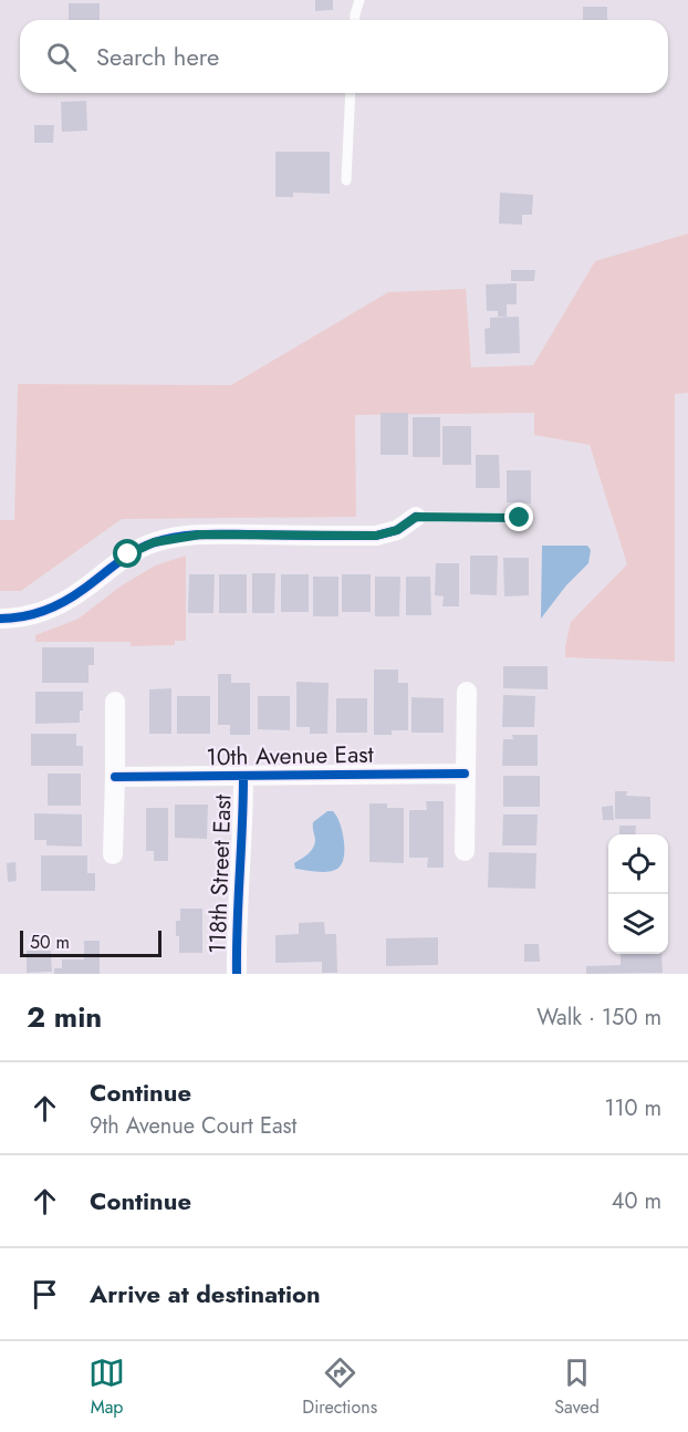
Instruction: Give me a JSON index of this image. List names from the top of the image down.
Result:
{
  "streets": {
    "street": ["10th Avenue East", "118th Street East"]
  },
  "crossings": [
    ["10th Avenue East", "118th Street East"]
  ],
  "scale_bar": "50 m",
  "page": {
    "search": "Search here",
    "scale": "50 m",
    "heading": ["2 min", "Walk · 150 m"],
    "list": [
      ["Continue", "9th Avenue Court East", "110 m"],
      ["Continue", "40 m"],
      "Arrive at destination"
    ],
    "nav": ["Map", "Directions", "Saved"]
  }
}
